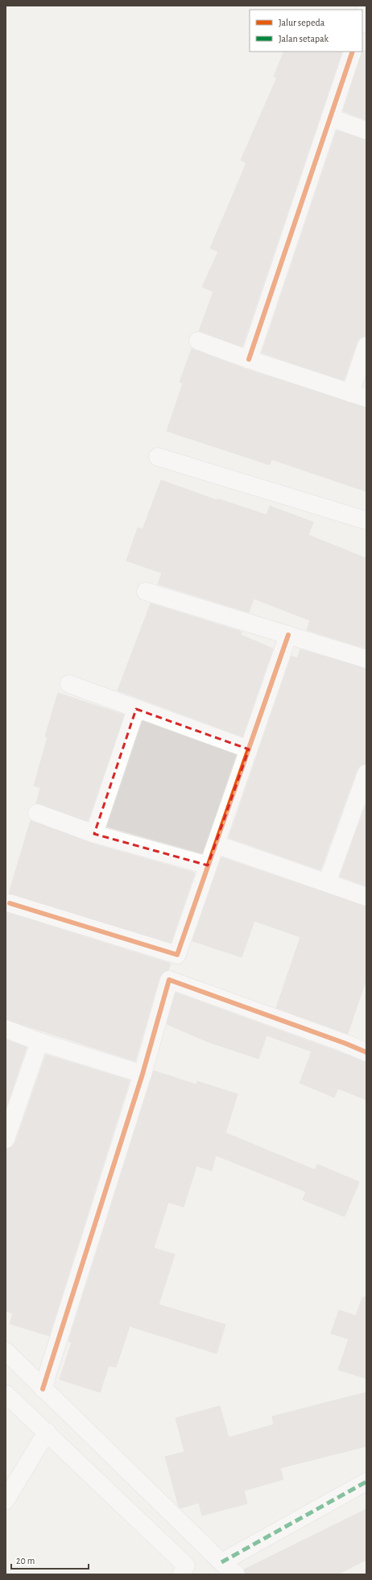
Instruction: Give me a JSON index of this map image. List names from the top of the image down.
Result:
{
  "legend": ["Jalur sepeda", "Jalan setapak"],
  "scale_bar": "20 m"
}
